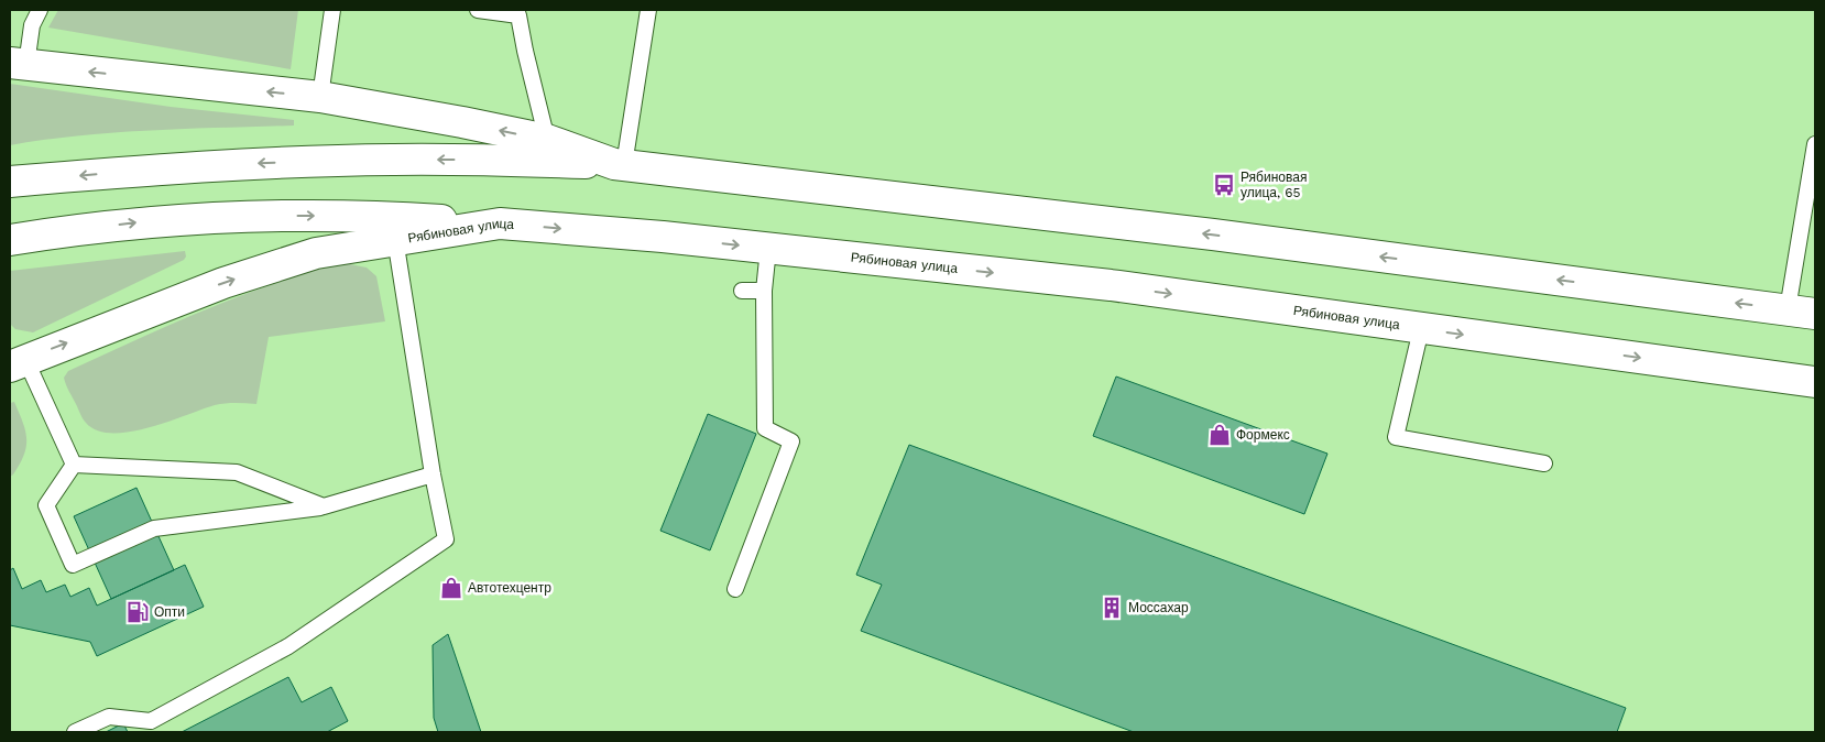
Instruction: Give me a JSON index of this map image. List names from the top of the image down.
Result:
{
  "streets": {
    "main road": ["Рябиновая улица"]
  },
  "places": {
    "bus stop": ["Рябиновая улица, 65"],
    "shop": ["Формекс", "Автотехцентр"],
    "building": ["Моссахар"],
    "fuel station": ["Опти"]
  }
}
